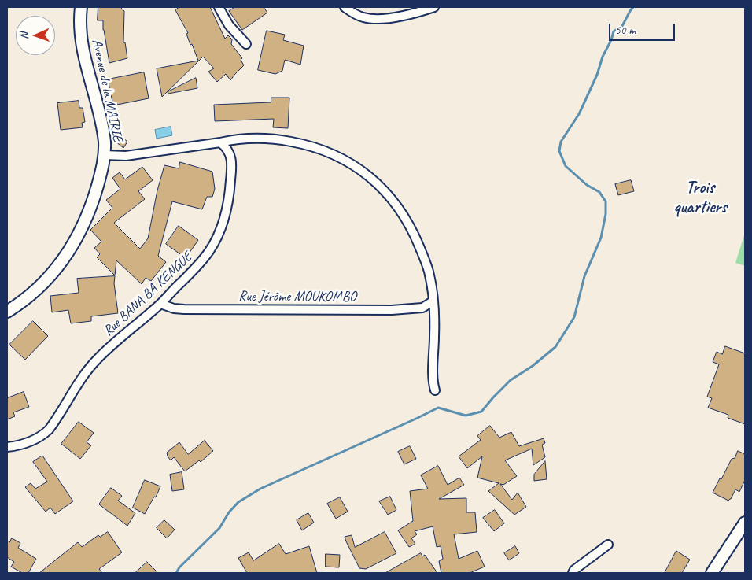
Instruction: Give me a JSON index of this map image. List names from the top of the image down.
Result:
{
  "streets": {
    "main road": ["Avenue de la MAIRIE"],
    "street": ["Rue BANA BA KENGUE", "Rue Jérôme MOUKOMBO"]
  },
  "crossings": [
    ["Rue BANA BA KENGUE", "Rue Jérôme MOUKOMBO"]
  ],
  "districts": ["Trois quartiers"],
  "scale_bar": "50 m",
  "north": "left"
}
